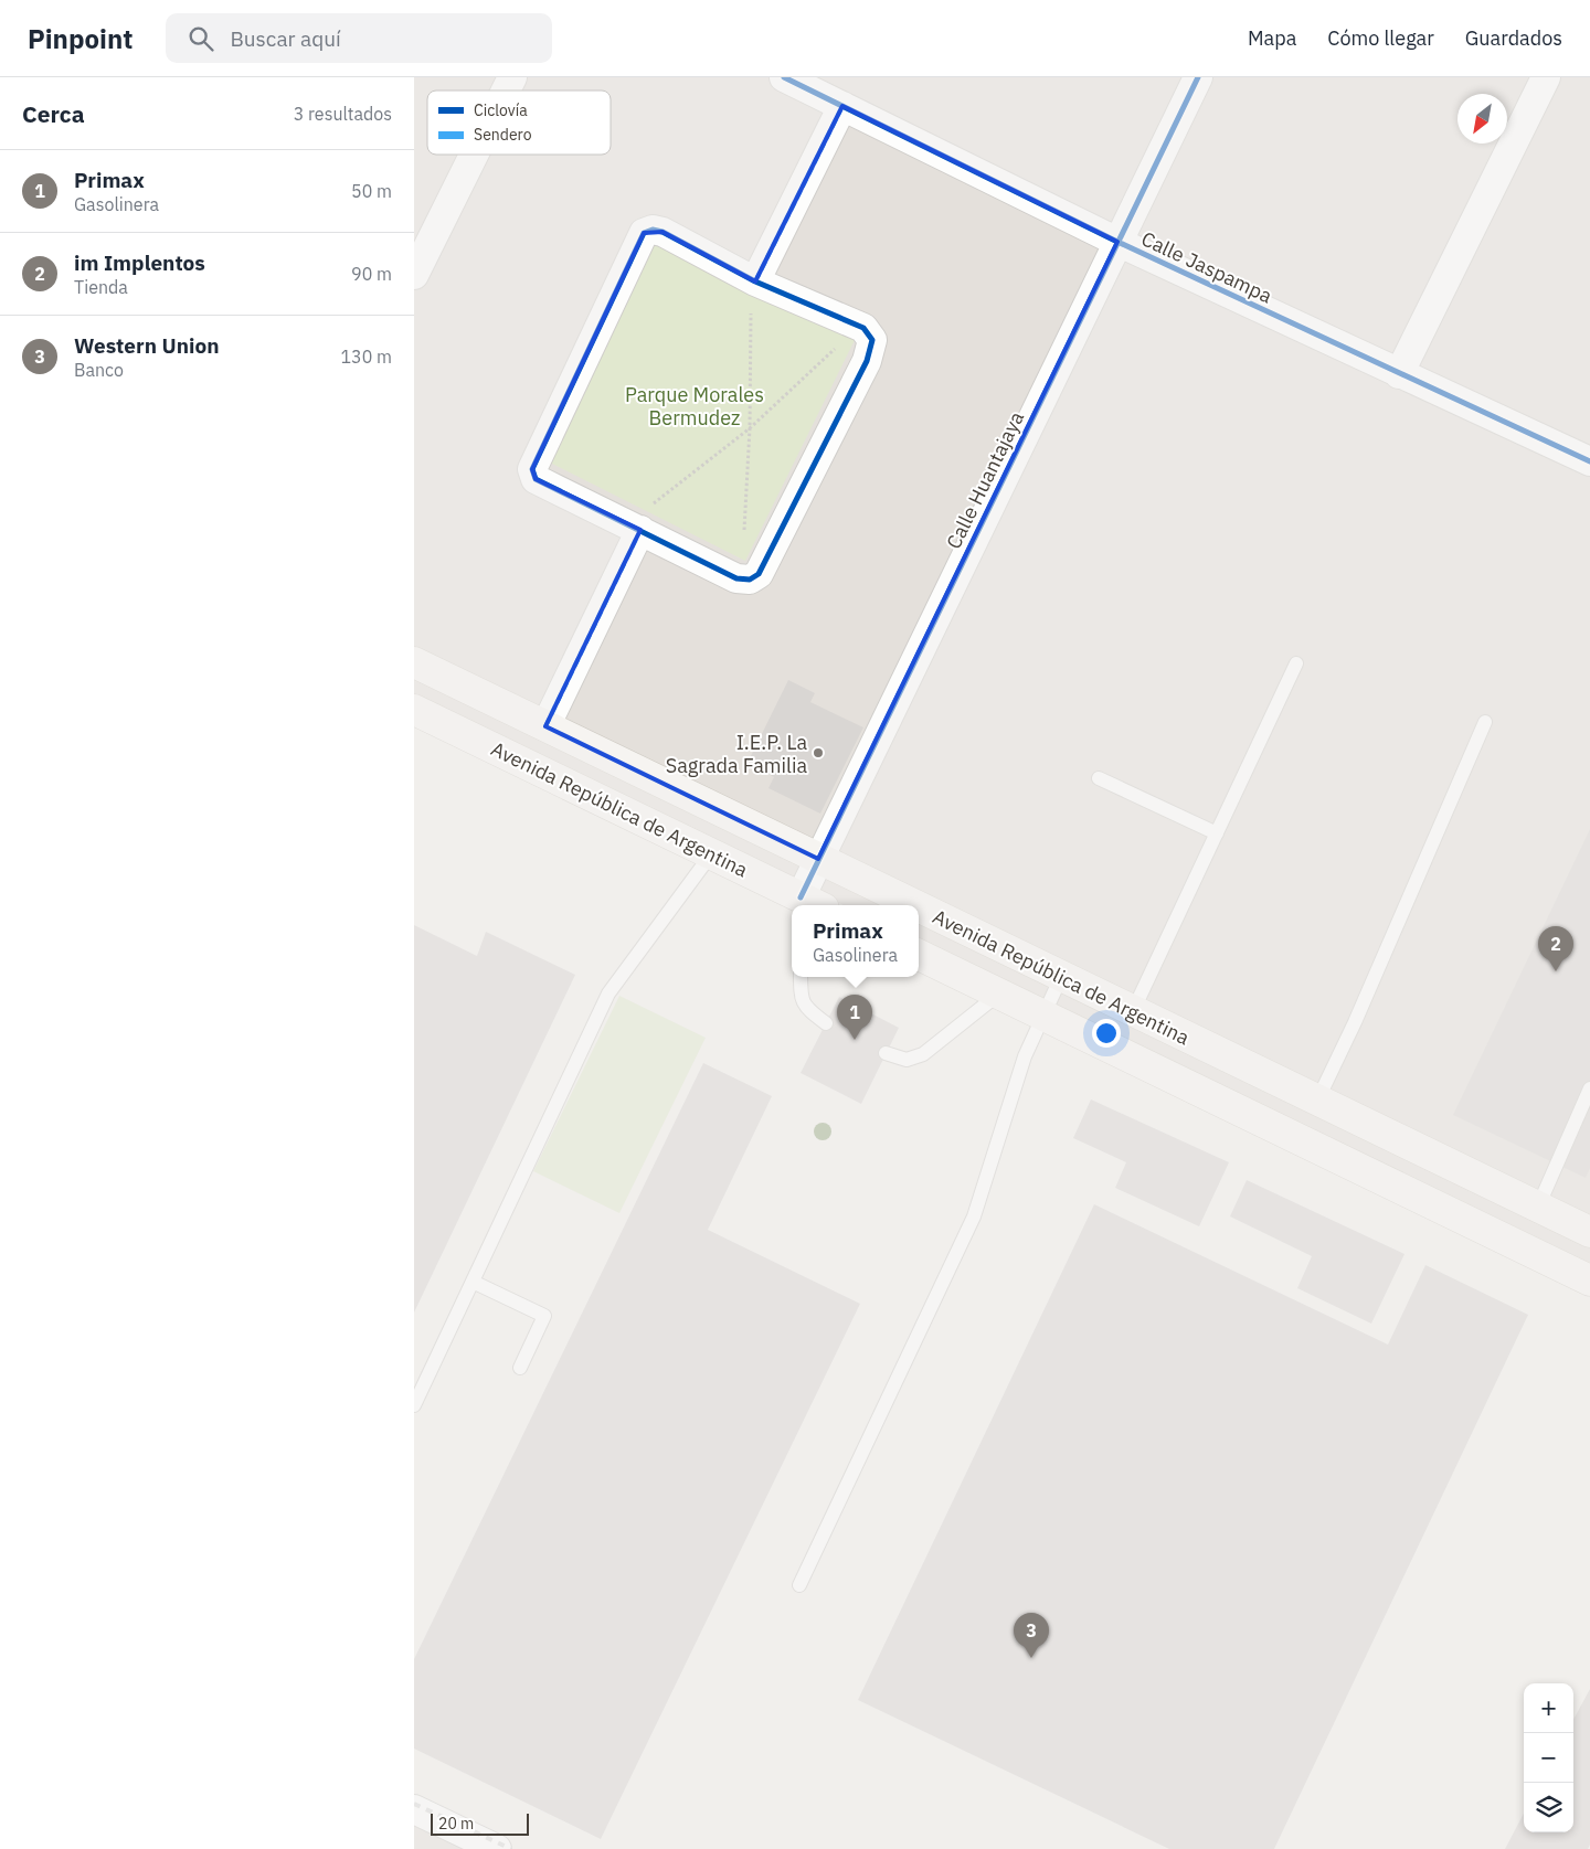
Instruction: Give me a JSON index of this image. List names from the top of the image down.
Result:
{
  "streets": {
    "main road": ["Avenida República de Argentina"],
    "street": ["Calle Jaspampa", "Calle Huantajaya"]
  },
  "crossings": [
    ["Calle Jaspampa", "Calle Huantajaya"],
    ["Calle Huantajaya", "Avenida República de Argentina"]
  ],
  "parks": ["Parque Morales Bermudez"],
  "places": ["I.E.P. La Sagrada Familia"],
  "legend": ["Ciclovía", "Sendero"],
  "scale_bar": "20 m",
  "north": "bottom left",
  "page": {
    "header": "Pinpoint",
    "search": "Buscar aquí",
    "nav": ["Mapa", "Cómo llegar", "Guardados"],
    "heading": ["Cerca", "3 resultados"],
    "list": [
      {
        "mark": "1",
        "name": "Primax",
        "note": "Gasolinera",
        "value": "50 m"
      },
      {
        "mark": "2",
        "name": "im Implentos",
        "note": "Tienda",
        "value": "90 m"
      },
      {
        "mark": "3",
        "name": "Western Union",
        "note": "Banco",
        "value": "130 m"
      }
    ],
    "popup": ["Primax", "Gasolinera"],
    "pins": ["2", "1", "3"],
    "map_buttons": ["+", "−"],
    "scale": "20 m"
  }
}
